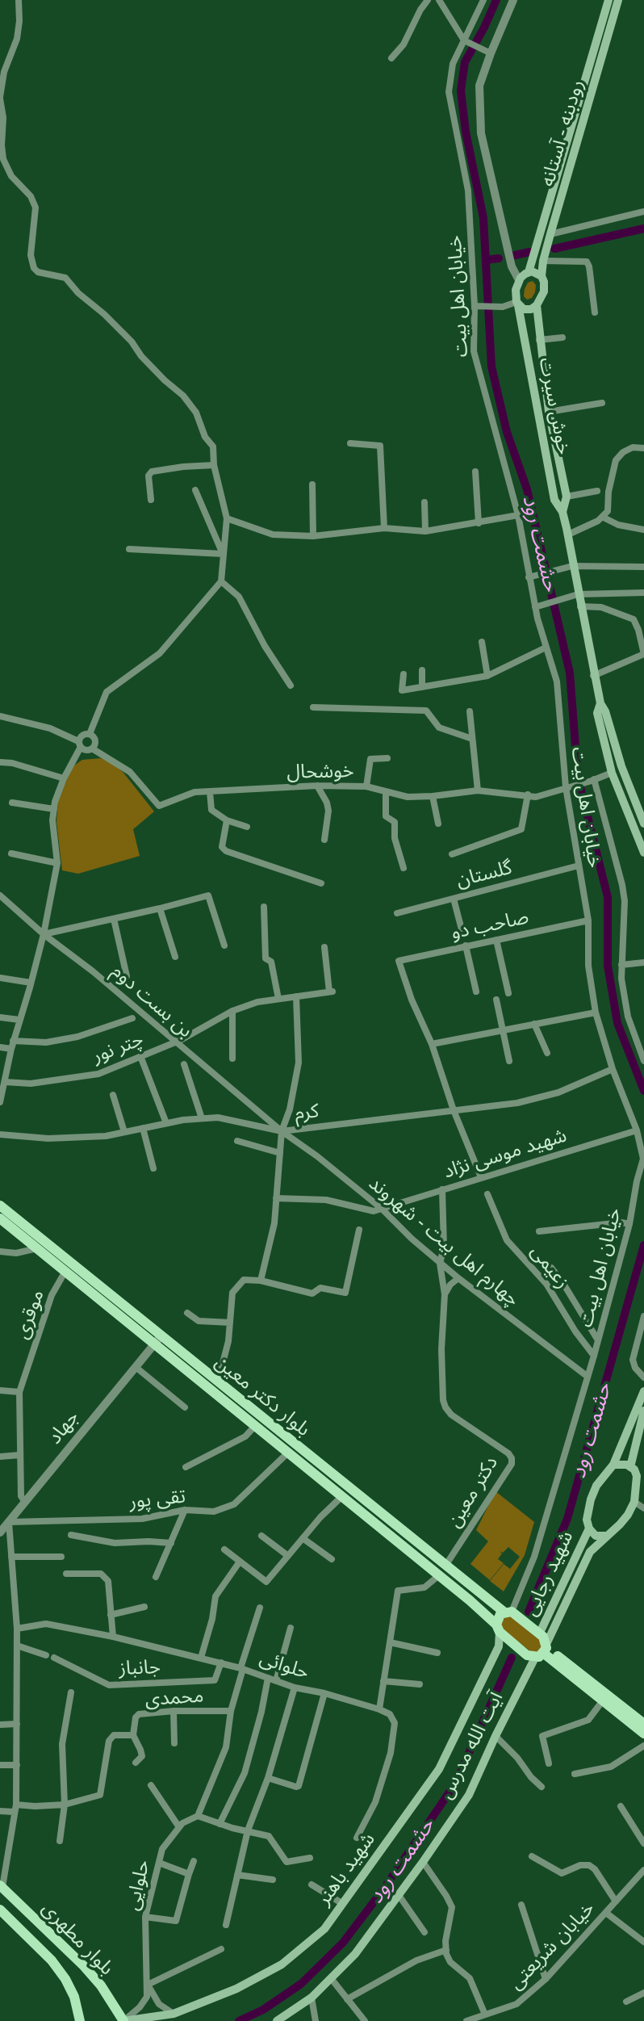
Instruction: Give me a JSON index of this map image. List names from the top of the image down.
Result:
{
  "streets": {
    "main road": [
      "رودبنه - آستانه",
      "خوش سیرت",
      "بلوار دکتر معین",
      "شهید رجایی",
      "آیت الله مدرس",
      "شهید باهنر",
      "بلوار مطهری"
    ],
    "street": [
      "خیابان اهل بیت",
      "خوشحال",
      "گلستان",
      "صاحب دو",
      "بن بست دوم",
      "چتر نور",
      "کرم",
      "شهید موسی نژاد",
      "چهارم اهل بیت - شهروند",
      "زعیمی",
      "موقری",
      "جهاد",
      "دکتر معین",
      "تقی پور",
      "حلوائی",
      "جانباز",
      "محمدی",
      "حلوایی",
      "خیابان شریعتی"
    ]
  },
  "crossings": [
    ["رودبنه - آستانه", "خوش سیرت"],
    ["خیابان اهل بیت", "خوشحال"],
    ["خیابان اهل بیت", "گلستان"],
    ["خیابان اهل بیت", "صاحب دو"],
    ["خیابان اهل بیت", "کرم"],
    ["خیابان اهل بیت", "شهید موسی نژاد"],
    ["خیابان اهل بیت", "چهارم اهل بیت - شهروند"],
    ["خیابان اهل بیت", "زعیمی"],
    ["خیابان اهل بیت", "بلوار دکتر معین"],
    ["خوش سیرت", "خوشحال"],
    ["بن بست دوم", "چتر نور"],
    ["بن بست دوم", "کرم"],
    ["بن بست دوم", "چهارم اهل بیت - شهروند"],
    ["کرم", "چهارم اهل بیت - شهروند"],
    ["شهید موسی نژاد", "چهارم اهل بیت - شهروند"],
    ["شهید موسی نژاد", "دکتر معین"],
    ["چهارم اهل بیت - شهروند", "دکتر معین"],
    ["موقری", "بلوار دکتر معین"],
    ["موقری", "جهاد"],
    ["بلوار دکتر معین", "جهاد"],
    ["بلوار دکتر معین", "دکتر معین"],
    ["بلوار دکتر معین", "تقی پور"],
    ["بلوار دکتر معین", "شهید رجایی"],
    ["بلوار دکتر معین", "آیت الله مدرس"],
    ["بلوار دکتر معین", "شهید باهنر"],
    ["جهاد", "تقی پور"],
    ["شهید رجایی", "آیت الله مدرس"],
    ["حلوائی", "جانباز"],
    ["شهید باهنر", "حلوایی"],
    ["شهید باهنر", "بلوار مطهری"],
    ["حلوایی", "بلوار مطهری"]
  ],
  "water": ["حشمت رود"]
}
